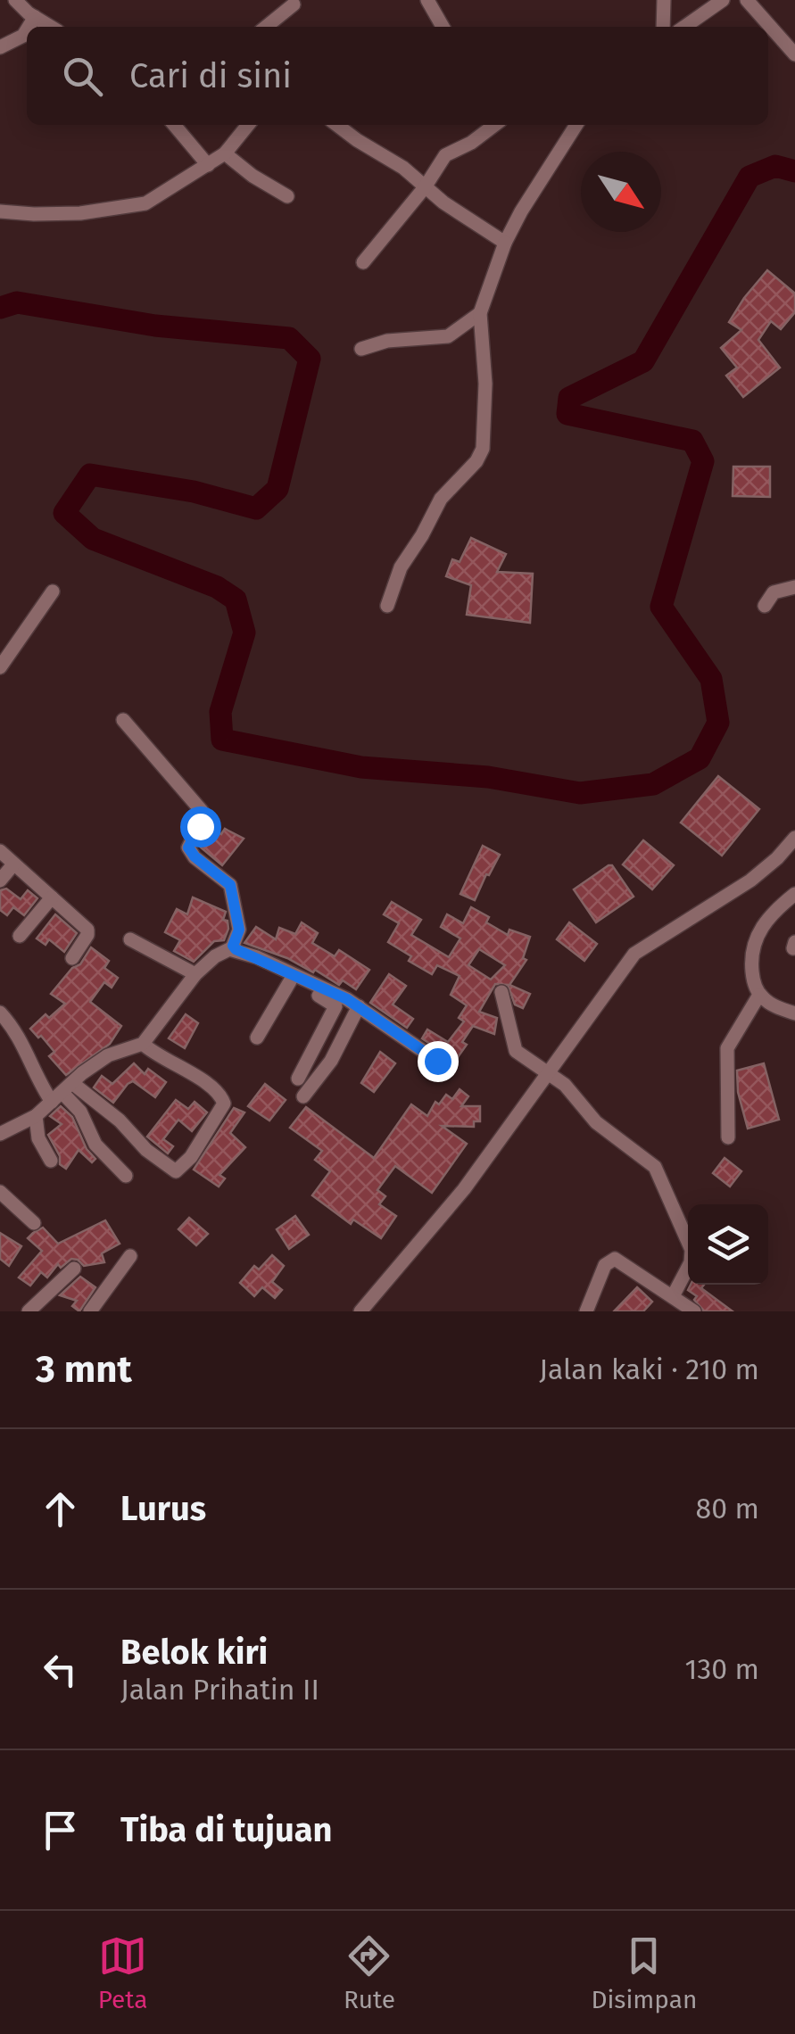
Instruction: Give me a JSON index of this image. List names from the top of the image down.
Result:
{
  "north": "bottom right",
  "page": {
    "search": "Cari di sini",
    "heading": ["3 mnt", "Jalan kaki · 210 m"],
    "list": [
      ["Lurus", "80 m"],
      ["Belok kiri", "Jalan Prihatin II", "130 m"],
      "Tiba di tujuan"
    ],
    "nav": ["Peta", "Rute", "Disimpan"]
  }
}
